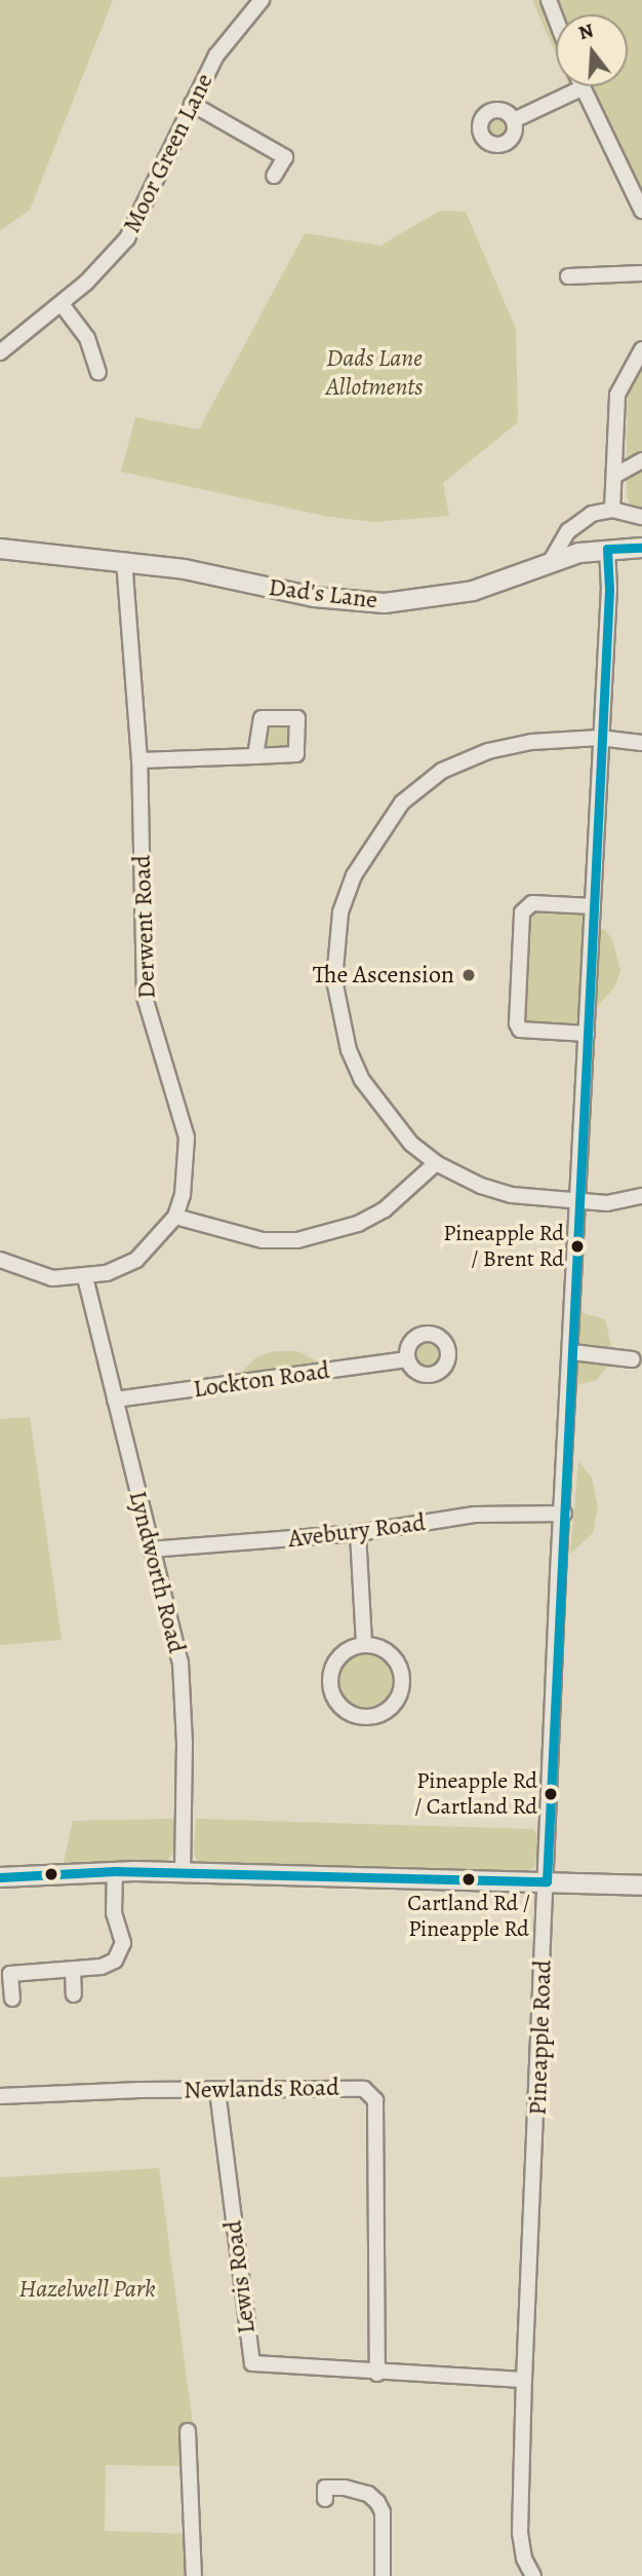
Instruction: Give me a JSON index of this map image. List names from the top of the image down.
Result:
{
  "streets": {
    "street": [
      "Moor Green Lane",
      "Dad's Lane",
      "Derwent Road",
      "Lockton Road",
      "Avebury Road",
      "Lyndworth Road",
      "Pineapple Road",
      "Newlands Road",
      "Lewis Road"
    ]
  },
  "crossings": [
    ["Dad's Lane", "Derwent Road"],
    ["Dad's Lane", "Pineapple Road"],
    ["Lockton Road", "Lyndworth Road"],
    ["Avebury Road", "Lyndworth Road"],
    ["Avebury Road", "Pineapple Road"],
    ["Pineapple Road", "Lewis Road"],
    ["Newlands Road", "Lewis Road"]
  ],
  "parks": ["Dads Lane Allotments", "Hazelwell Park"],
  "places": [
    "The Ascension",
    "Pineapple Rd / Brent Rd",
    "Pineapple Rd / Cartland Rd",
    "Cartland Rd / Pineapple Rd"
  ],
  "north": "top"
}
